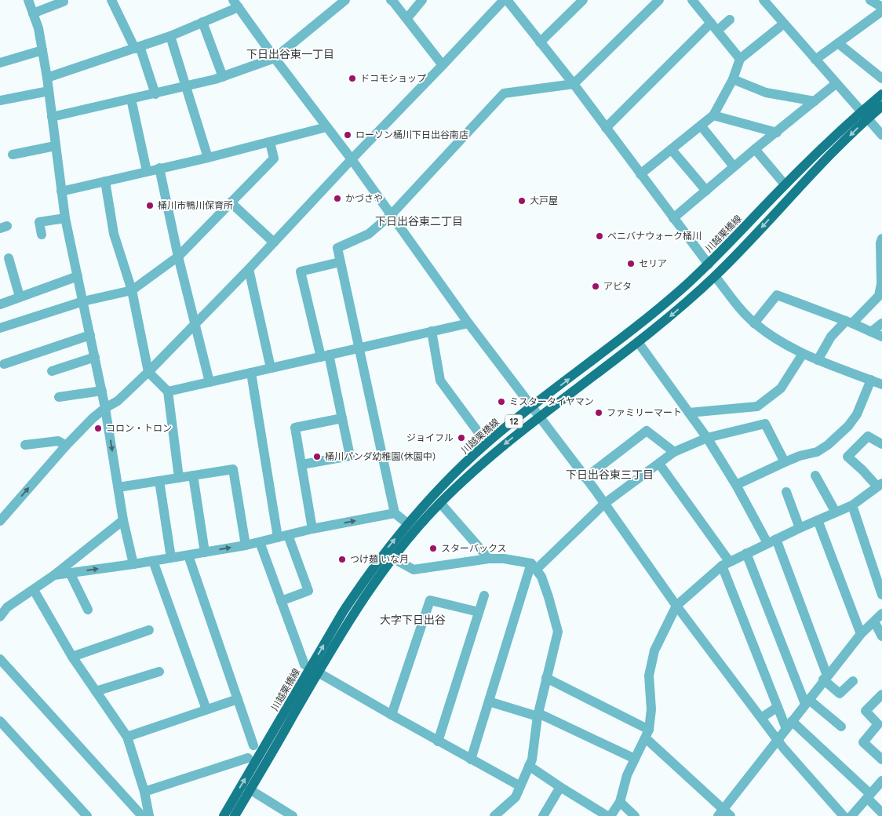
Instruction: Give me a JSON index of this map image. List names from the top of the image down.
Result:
{
  "streets": {
    "main road": ["川越栗橋線", "12"]
  },
  "districts": [
    "下日出谷東一丁目",
    "下日出谷東二丁目",
    "下日出谷東三丁目",
    "大字下日出谷"
  ],
  "places": [
    "ドコモショップ",
    "ローソン桶川下日出谷南店",
    "かづさや",
    "大戸屋",
    "桶川市鴨川保育所",
    "ベニバナウォーク桶川",
    "セリア",
    "アピタ",
    "ミスタータイヤマン",
    "ファミリーマート",
    "コロン・トロン",
    "ジョイフル",
    "桶川パンダ幼稚園(休園中)",
    "スターバックス",
    "つけ麺 いな月"
  ]
}
